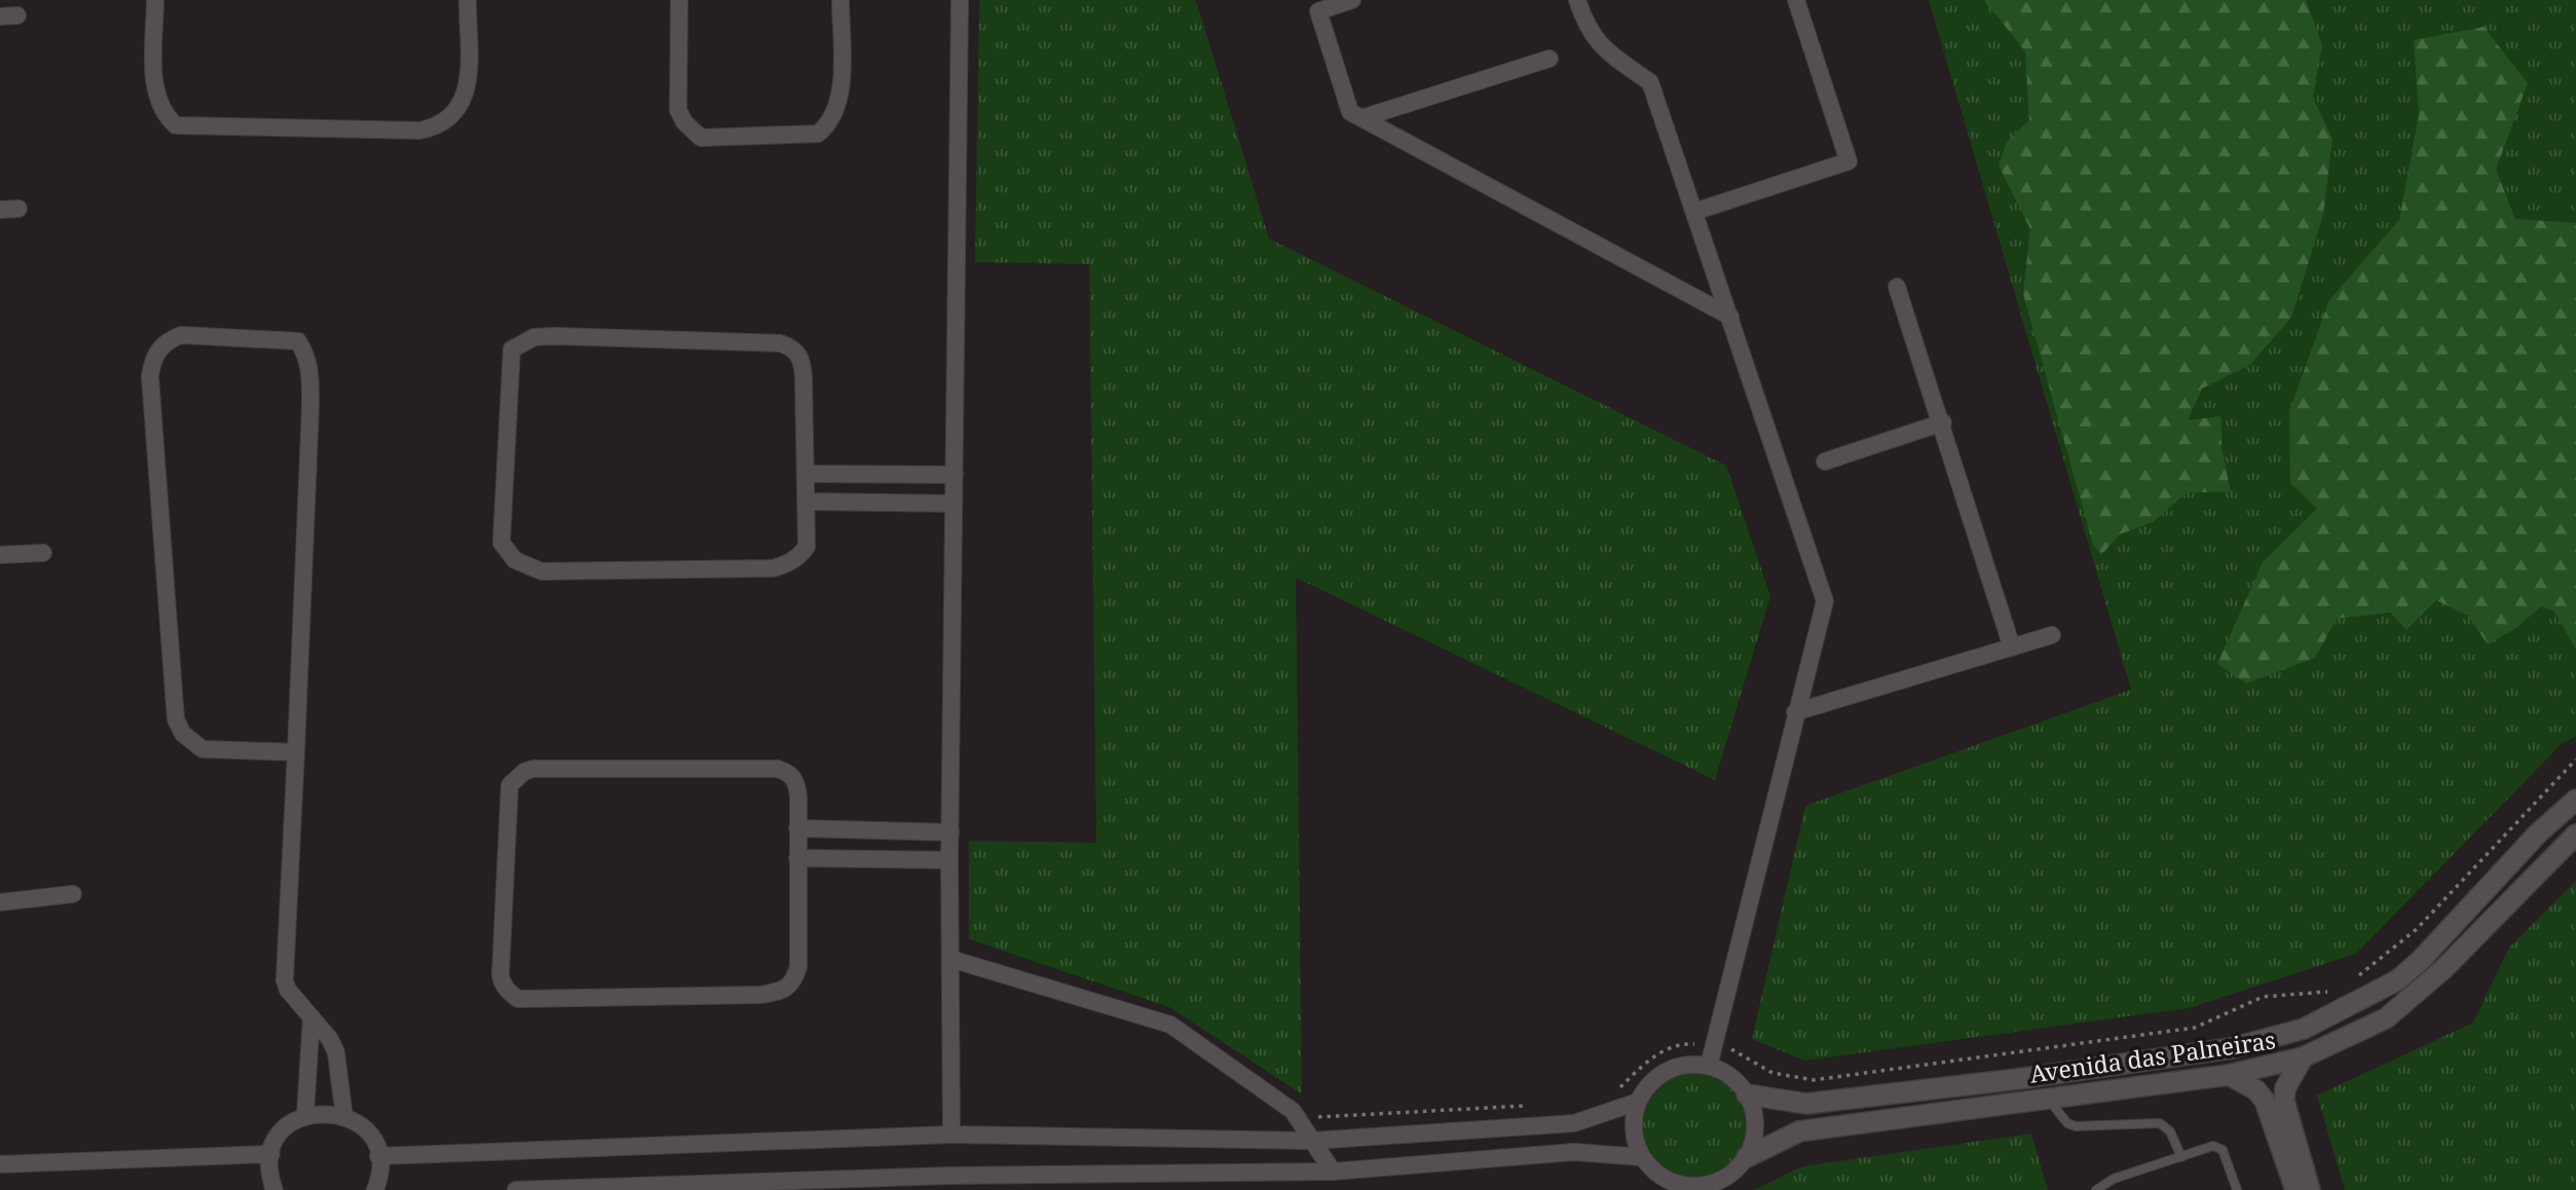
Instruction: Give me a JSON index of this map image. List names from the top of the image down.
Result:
{
  "streets": {
    "street": ["Avenida das Palneiras"]
  }
}
